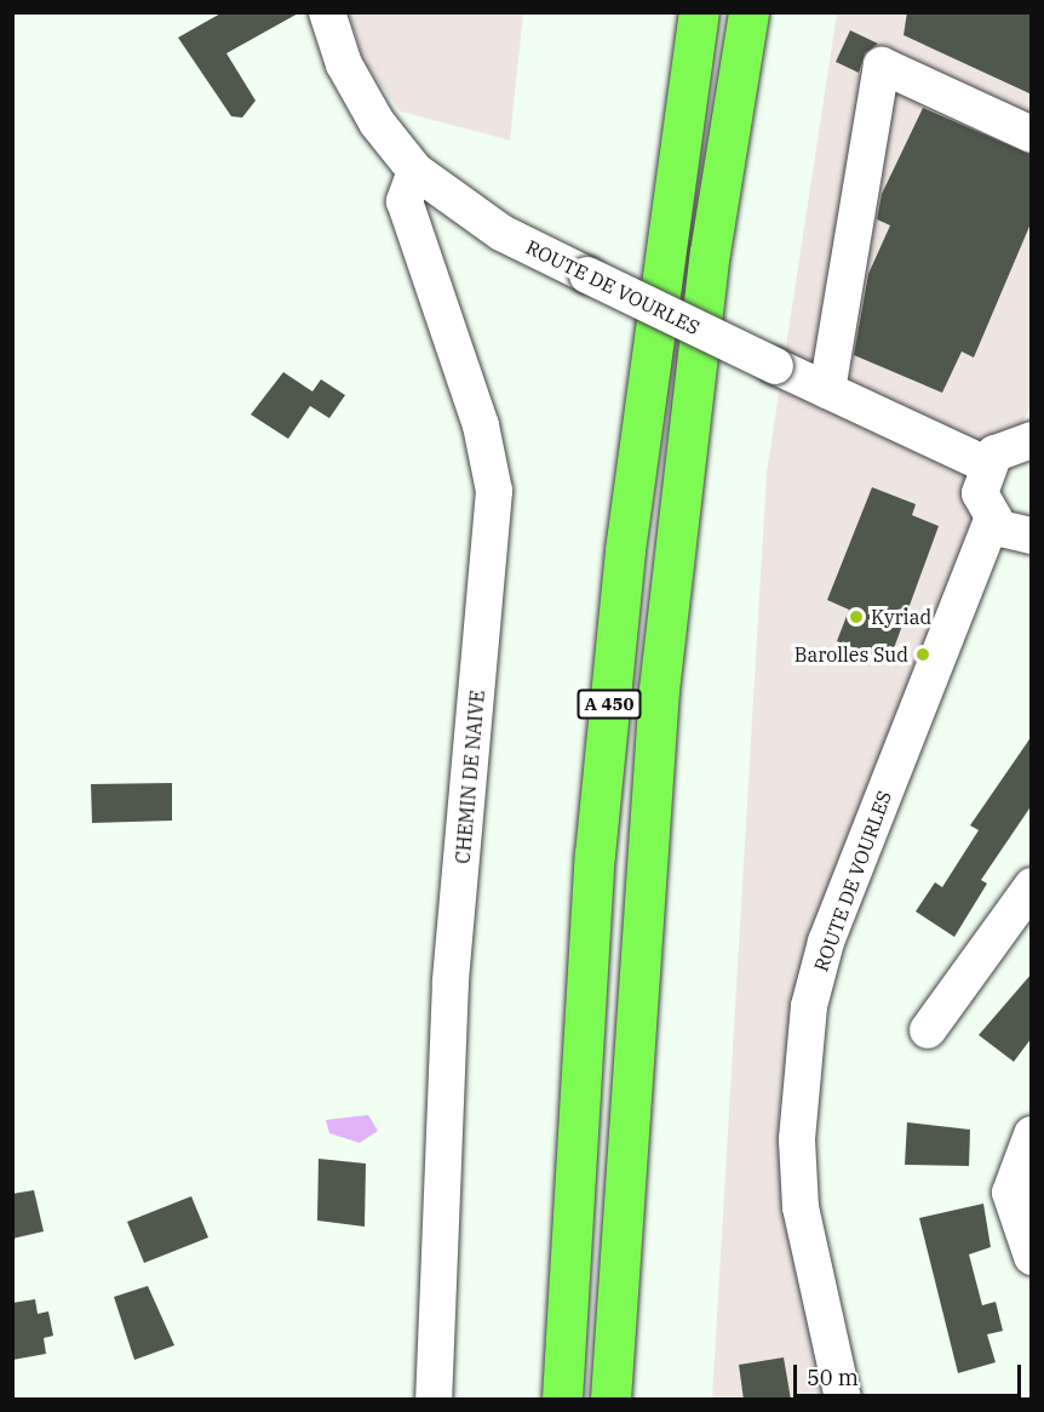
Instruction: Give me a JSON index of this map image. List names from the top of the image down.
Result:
{
  "streets": {
    "highway": ["A 450"],
    "street": ["ROUTE DE VOURLES", "CHEMIN DE NAIVE"]
  },
  "crossings": [
    ["ROUTE DE VOURLES", "CHEMIN DE NAIVE"]
  ],
  "places": ["Kyriad", "Barolles Sud"],
  "scale_bar": "50 m"
}
